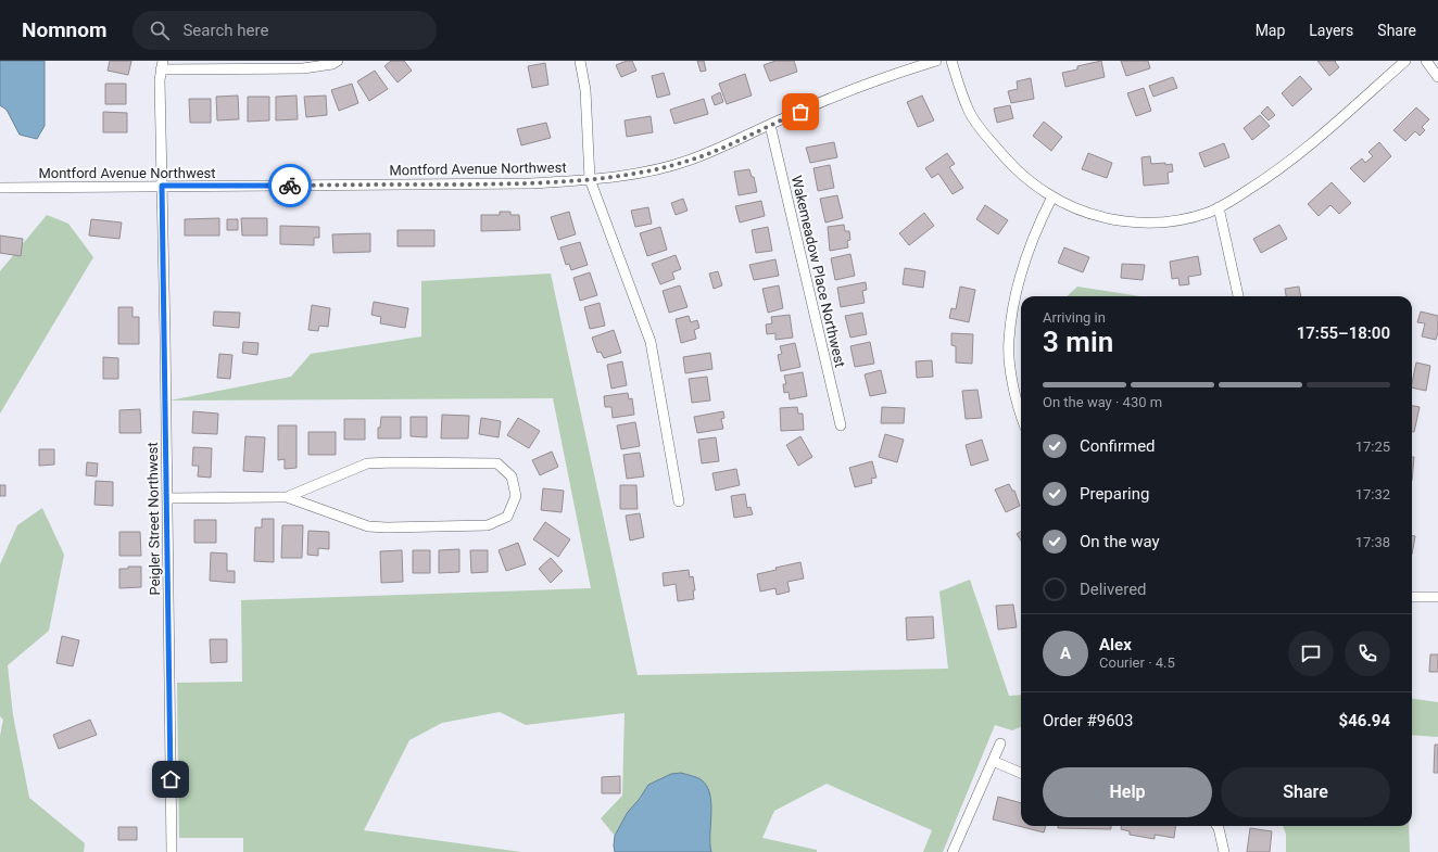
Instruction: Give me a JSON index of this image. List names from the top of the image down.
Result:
{
  "streets": {
    "street": ["Montford Avenue Northwest", "Wakemeadow Place Northwest", "Peigler Street Northwest"]
  },
  "crossings": [
    ["Montford Avenue Northwest", "Wakemeadow Place Northwest"],
    ["Montford Avenue Northwest", "Peigler Street Northwest"]
  ],
  "page": {
    "header": "Nomnom",
    "search": "Search here",
    "nav": ["Map", "Layers", "Share"],
    "heading": ["3 min", "Arriving in", "17:55–18:00"],
    "panel": [
      "Alex",
      "Courier · 4.5",
      "Order #9603",
      "$46.94"
    ],
    "bar": "On the way · 430 m",
    "list": [
      ["Confirmed", "17:25"],
      ["Preparing", "17:32"],
      ["On the way", "17:38"],
      "Delivered"
    ],
    "round": "A",
    "buttons": ["Help", "Share"]
  }
}
